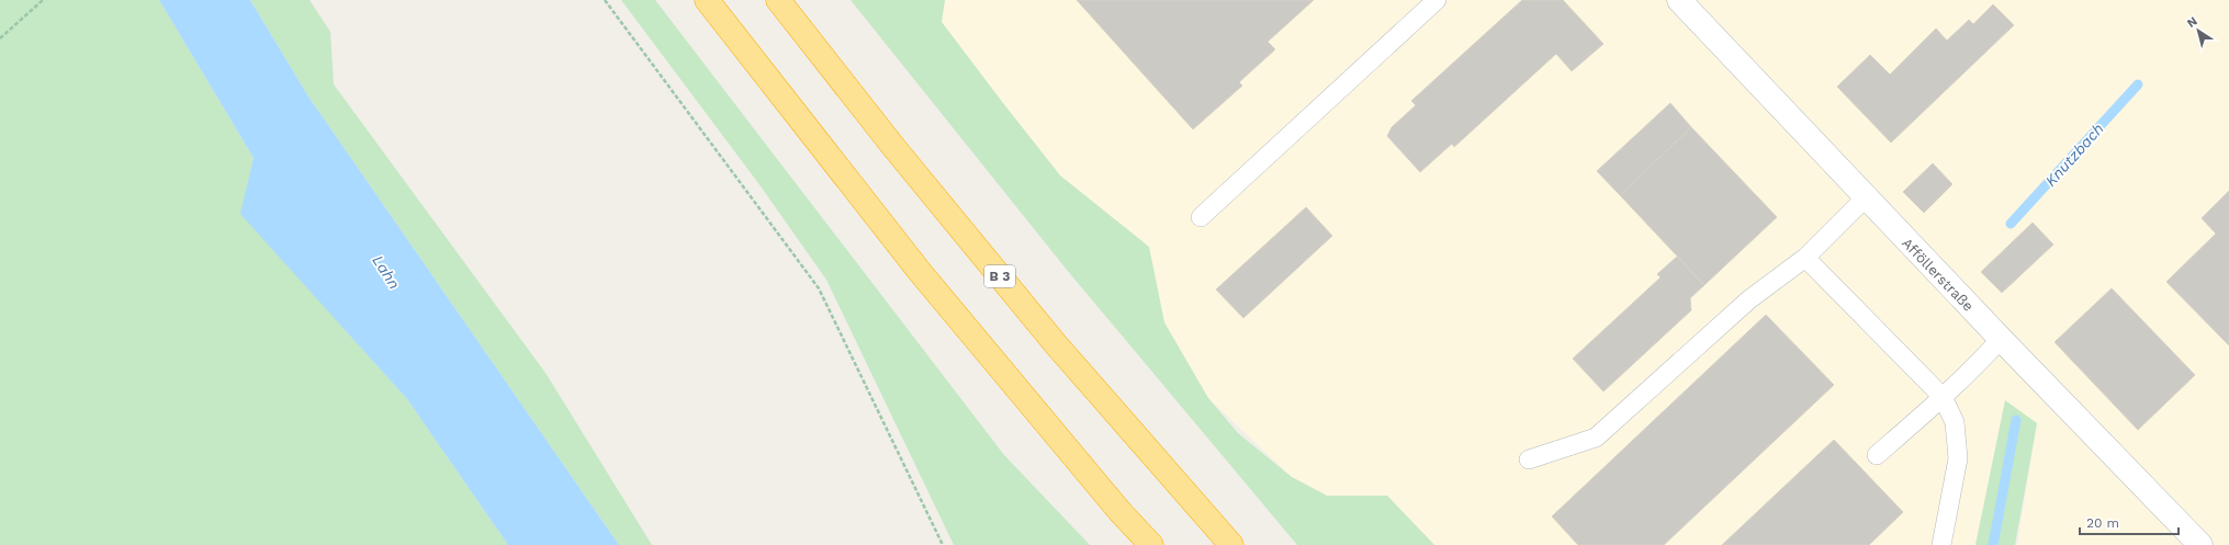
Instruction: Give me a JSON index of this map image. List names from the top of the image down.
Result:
{
  "streets": {
    "highway": ["B 3"],
    "main road": ["Afföllerstraße"]
  },
  "water": ["Knutzbach", "Lahn"],
  "scale_bar": "20 m",
  "north": "top left"
}
